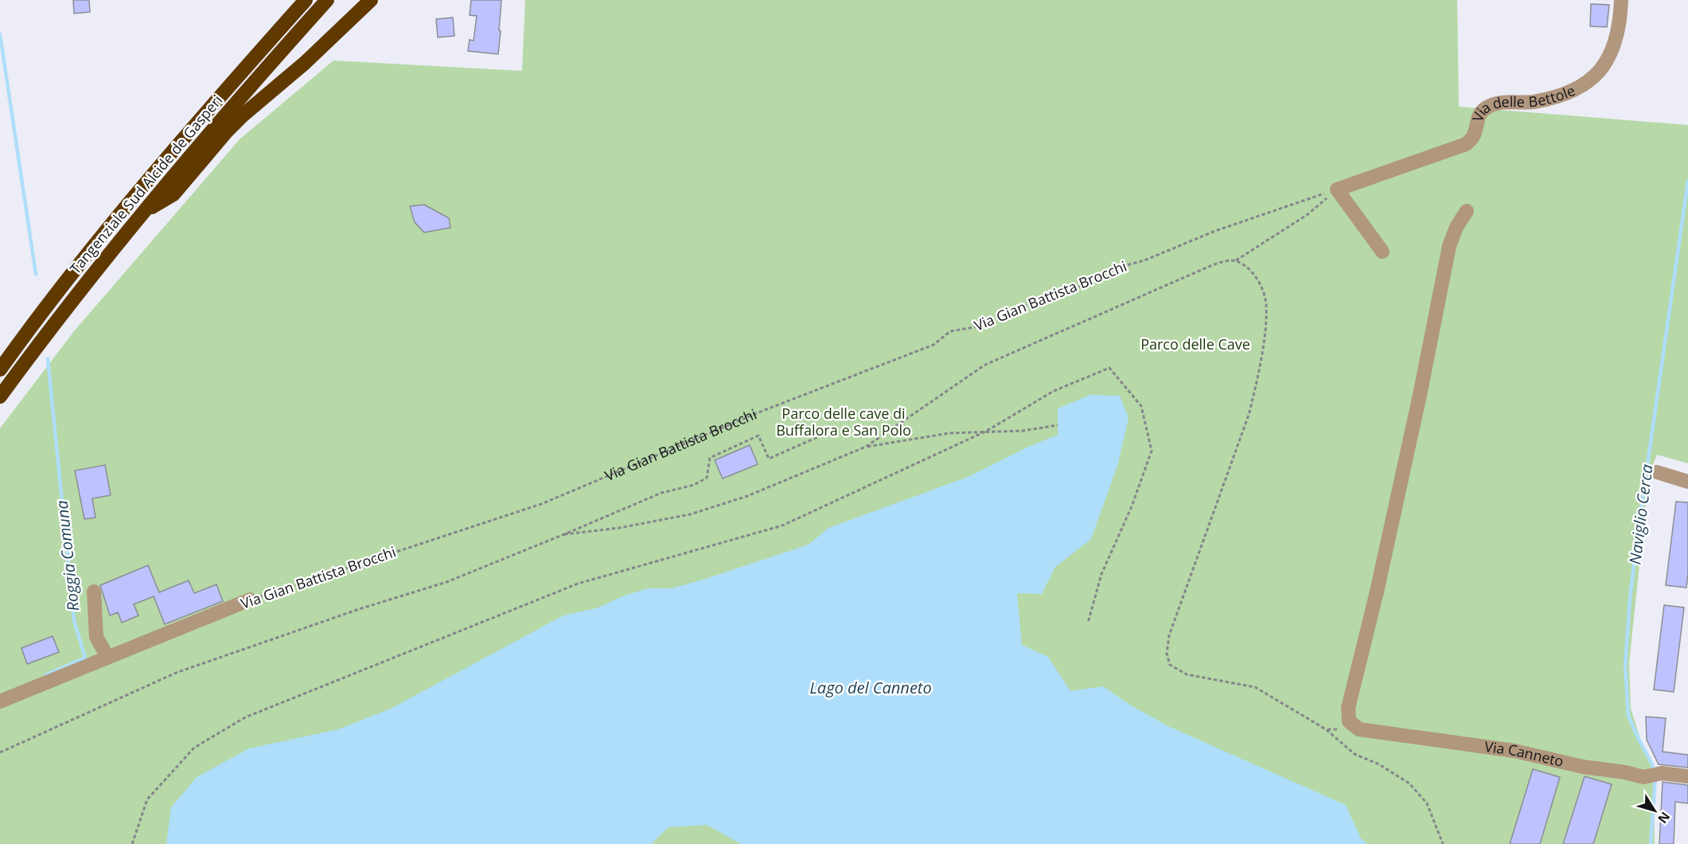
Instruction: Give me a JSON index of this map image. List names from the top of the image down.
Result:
{
  "streets": {
    "highway": ["Tangenziale Sud Alcide de Gasperi"],
    "street": ["Via delle Bettole", "Via Gian Battista Brocchi", "Via Canneto"]
  },
  "crossings": [
    ["Via delle Bettole", "Via Gian Battista Brocchi"]
  ],
  "water": ["Naviglio Cerca", "Roggia Comuna", "Lago del Canneto"],
  "parks": ["Parco delle Cave", "Parco delle cave di Buffalora e San Polo"],
  "north": "bottom right"
}
